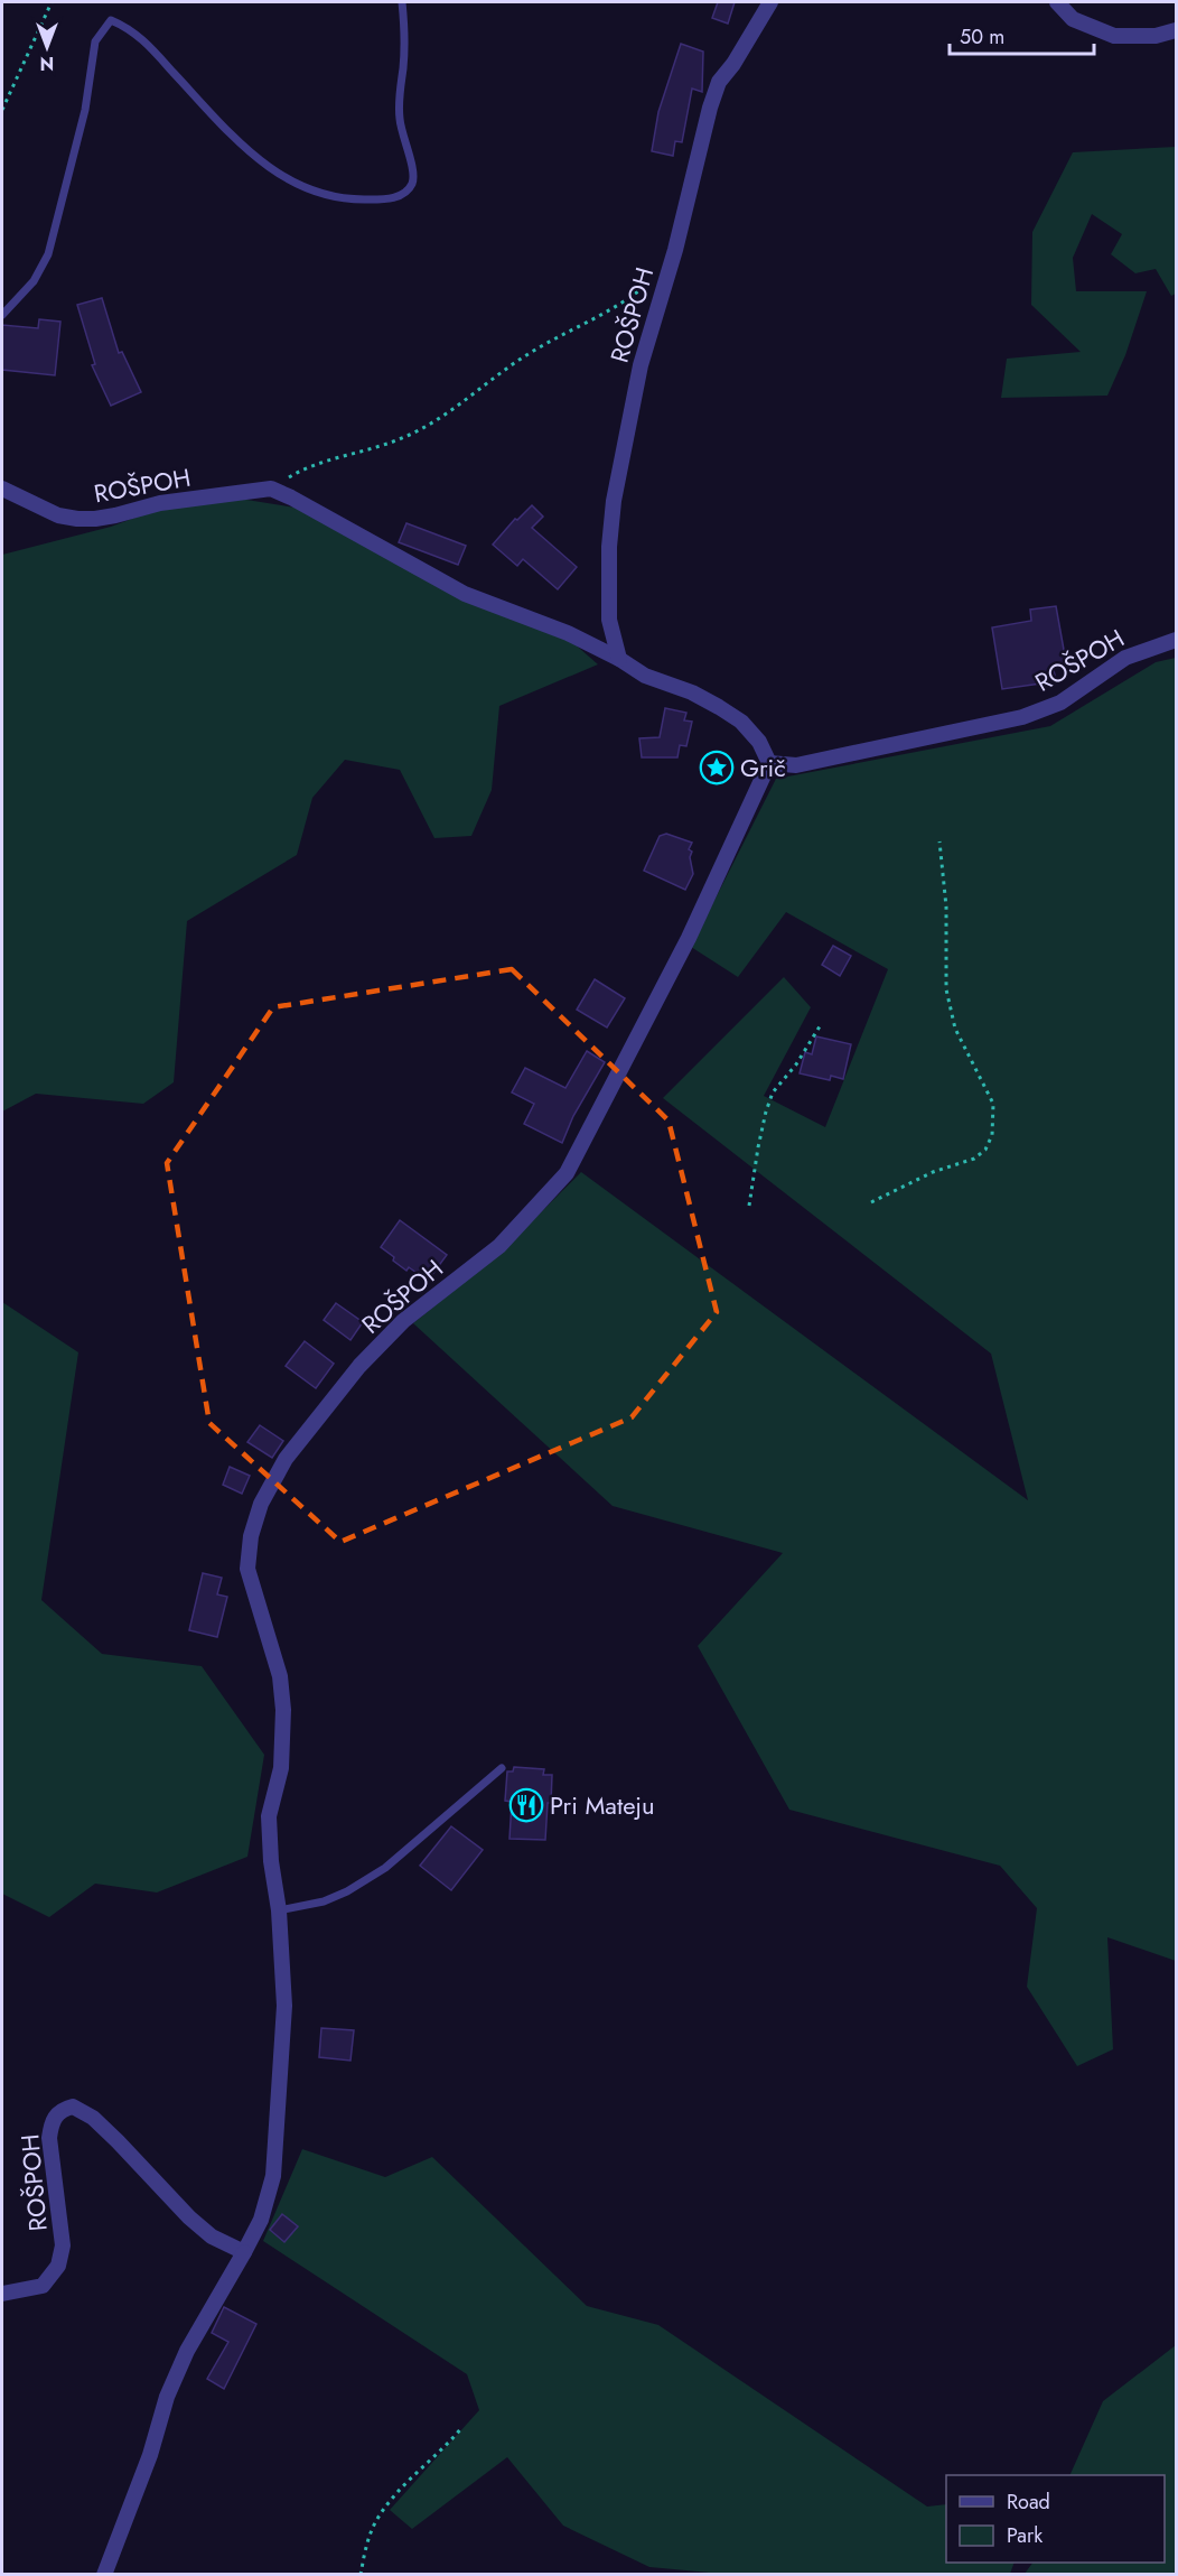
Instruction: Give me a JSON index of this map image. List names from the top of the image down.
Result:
{
  "streets": {
    "street": ["ROŠPOH"]
  },
  "places": {
    "place": ["Grič"],
    "restaurant": ["Pri Mateju"]
  },
  "legend": ["Road", "Park"],
  "scale_bar": "50 m",
  "north": "bottom"
}
